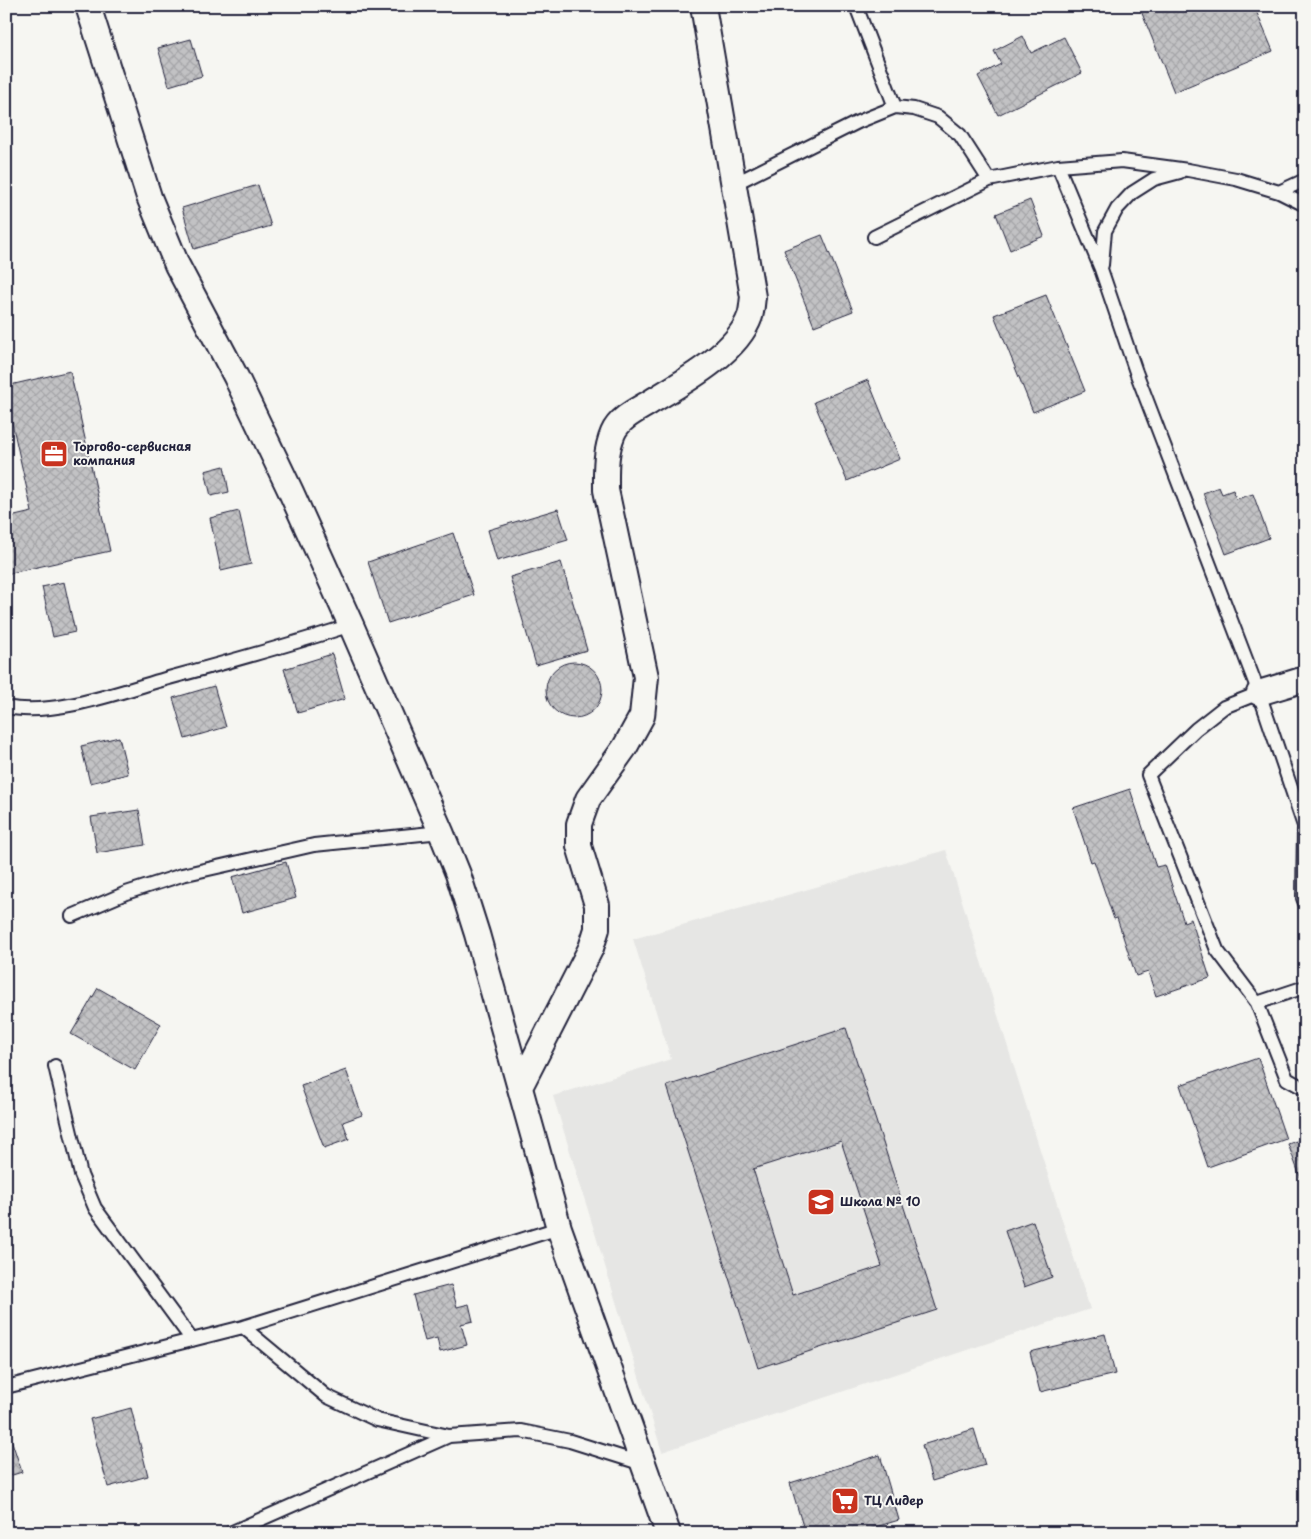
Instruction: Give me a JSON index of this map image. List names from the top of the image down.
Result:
{
  "places": {
    "office": ["Торгово-сервисная компания"],
    "school or university": ["Школа № 10"],
    "supermarket": ["ТЦ Лидер"]
  }
}
